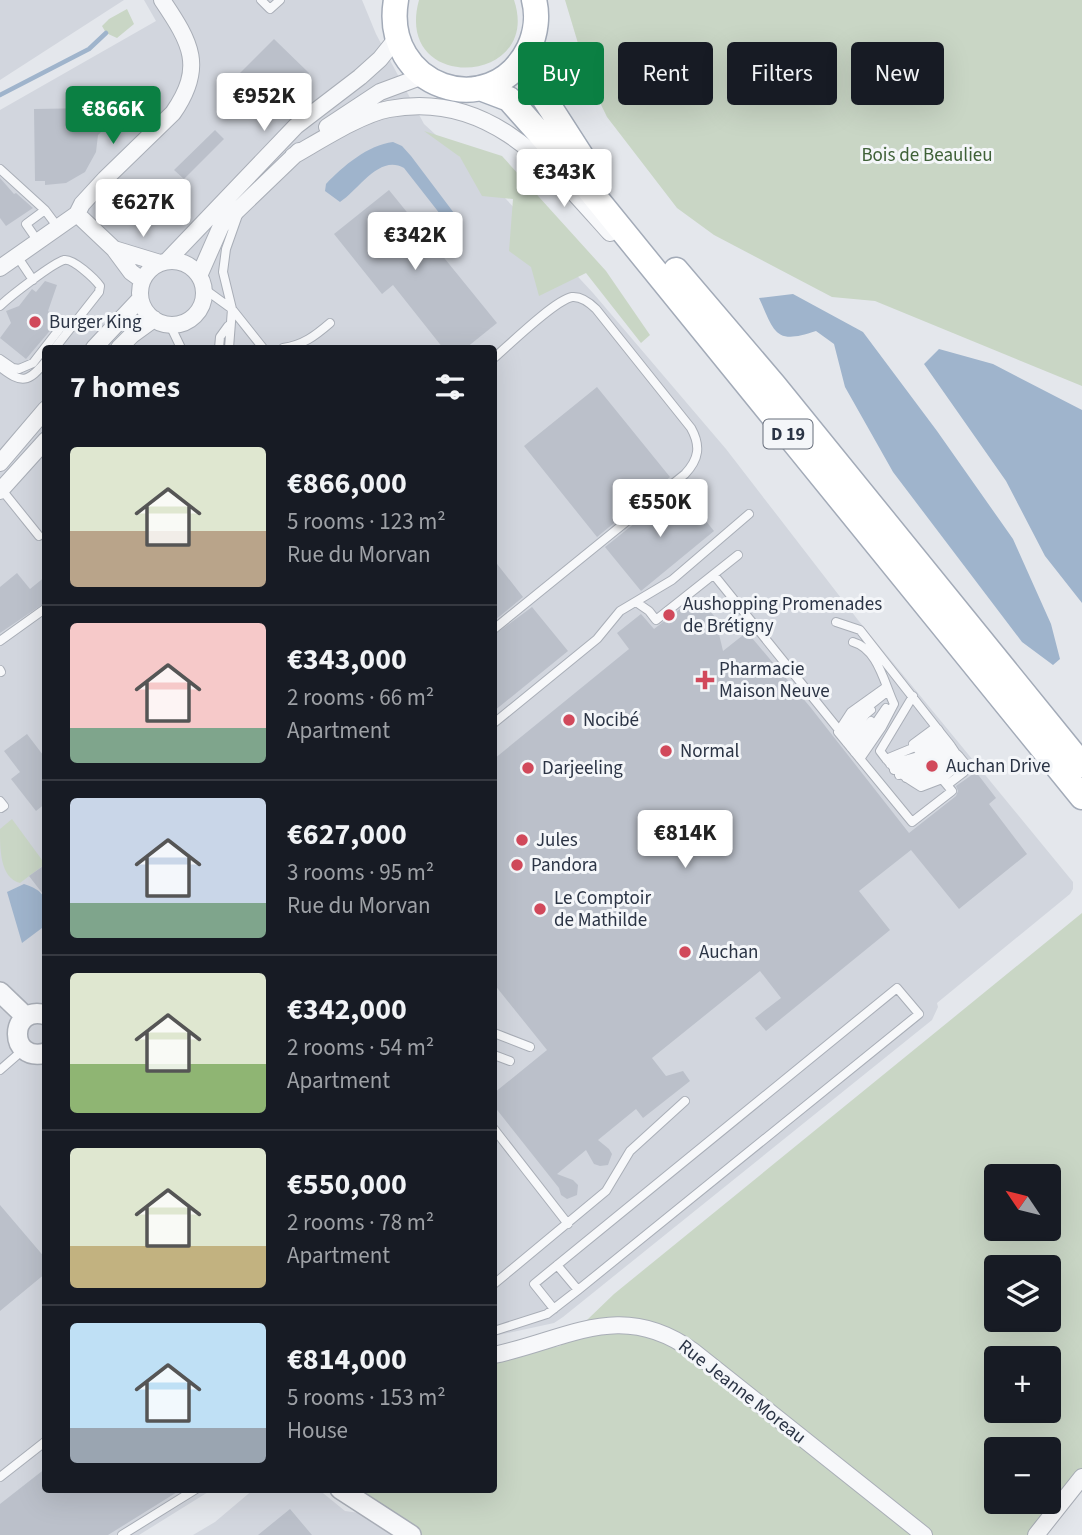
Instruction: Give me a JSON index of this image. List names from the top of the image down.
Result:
{
  "streets": {
    "main road": ["D 19"],
    "street": ["Rue Jeanne Moreau"]
  },
  "parks": ["Bois de Beaulieu"],
  "places": {
    "other": [
      "Burger King",
      "Aushopping Promenades de Brétigny",
      "Nocibé",
      "Normal",
      "Auchan Drive",
      "Darjeeling",
      "Jules",
      "Pandora",
      "Le Comptoir de Mathilde",
      "Auchan"
    ],
    "health": ["Pharmacie Maison Neuve"]
  },
  "north": "top left",
  "page": {
    "chip": [
      "Buy",
      "Rent",
      "Filters",
      "New"
    ],
    "price": [
      "€952K",
      "€866K",
      "€343K",
      "€627K",
      "€342K",
      "€550K",
      "€814K"
    ],
    "heading": "7 homes",
    "list": [
      {
        "name": "€866,000",
        "note": "5 rooms · 123 m² · Rue du Morvan"
      },
      {
        "name": "€343,000",
        "note": "2 rooms · 66 m² · Apartment"
      },
      {
        "name": "€627,000",
        "note": "3 rooms · 95 m² · Rue du Morvan"
      },
      {
        "name": "€342,000",
        "note": "2 rooms · 54 m² · Apartment"
      },
      {
        "name": "€550,000",
        "note": "2 rooms · 78 m² · Apartment"
      },
      {
        "name": "€814,000",
        "note": "5 rooms · 153 m² · House"
      }
    ],
    "map_buttons": ["+", "−"]
  }
}
